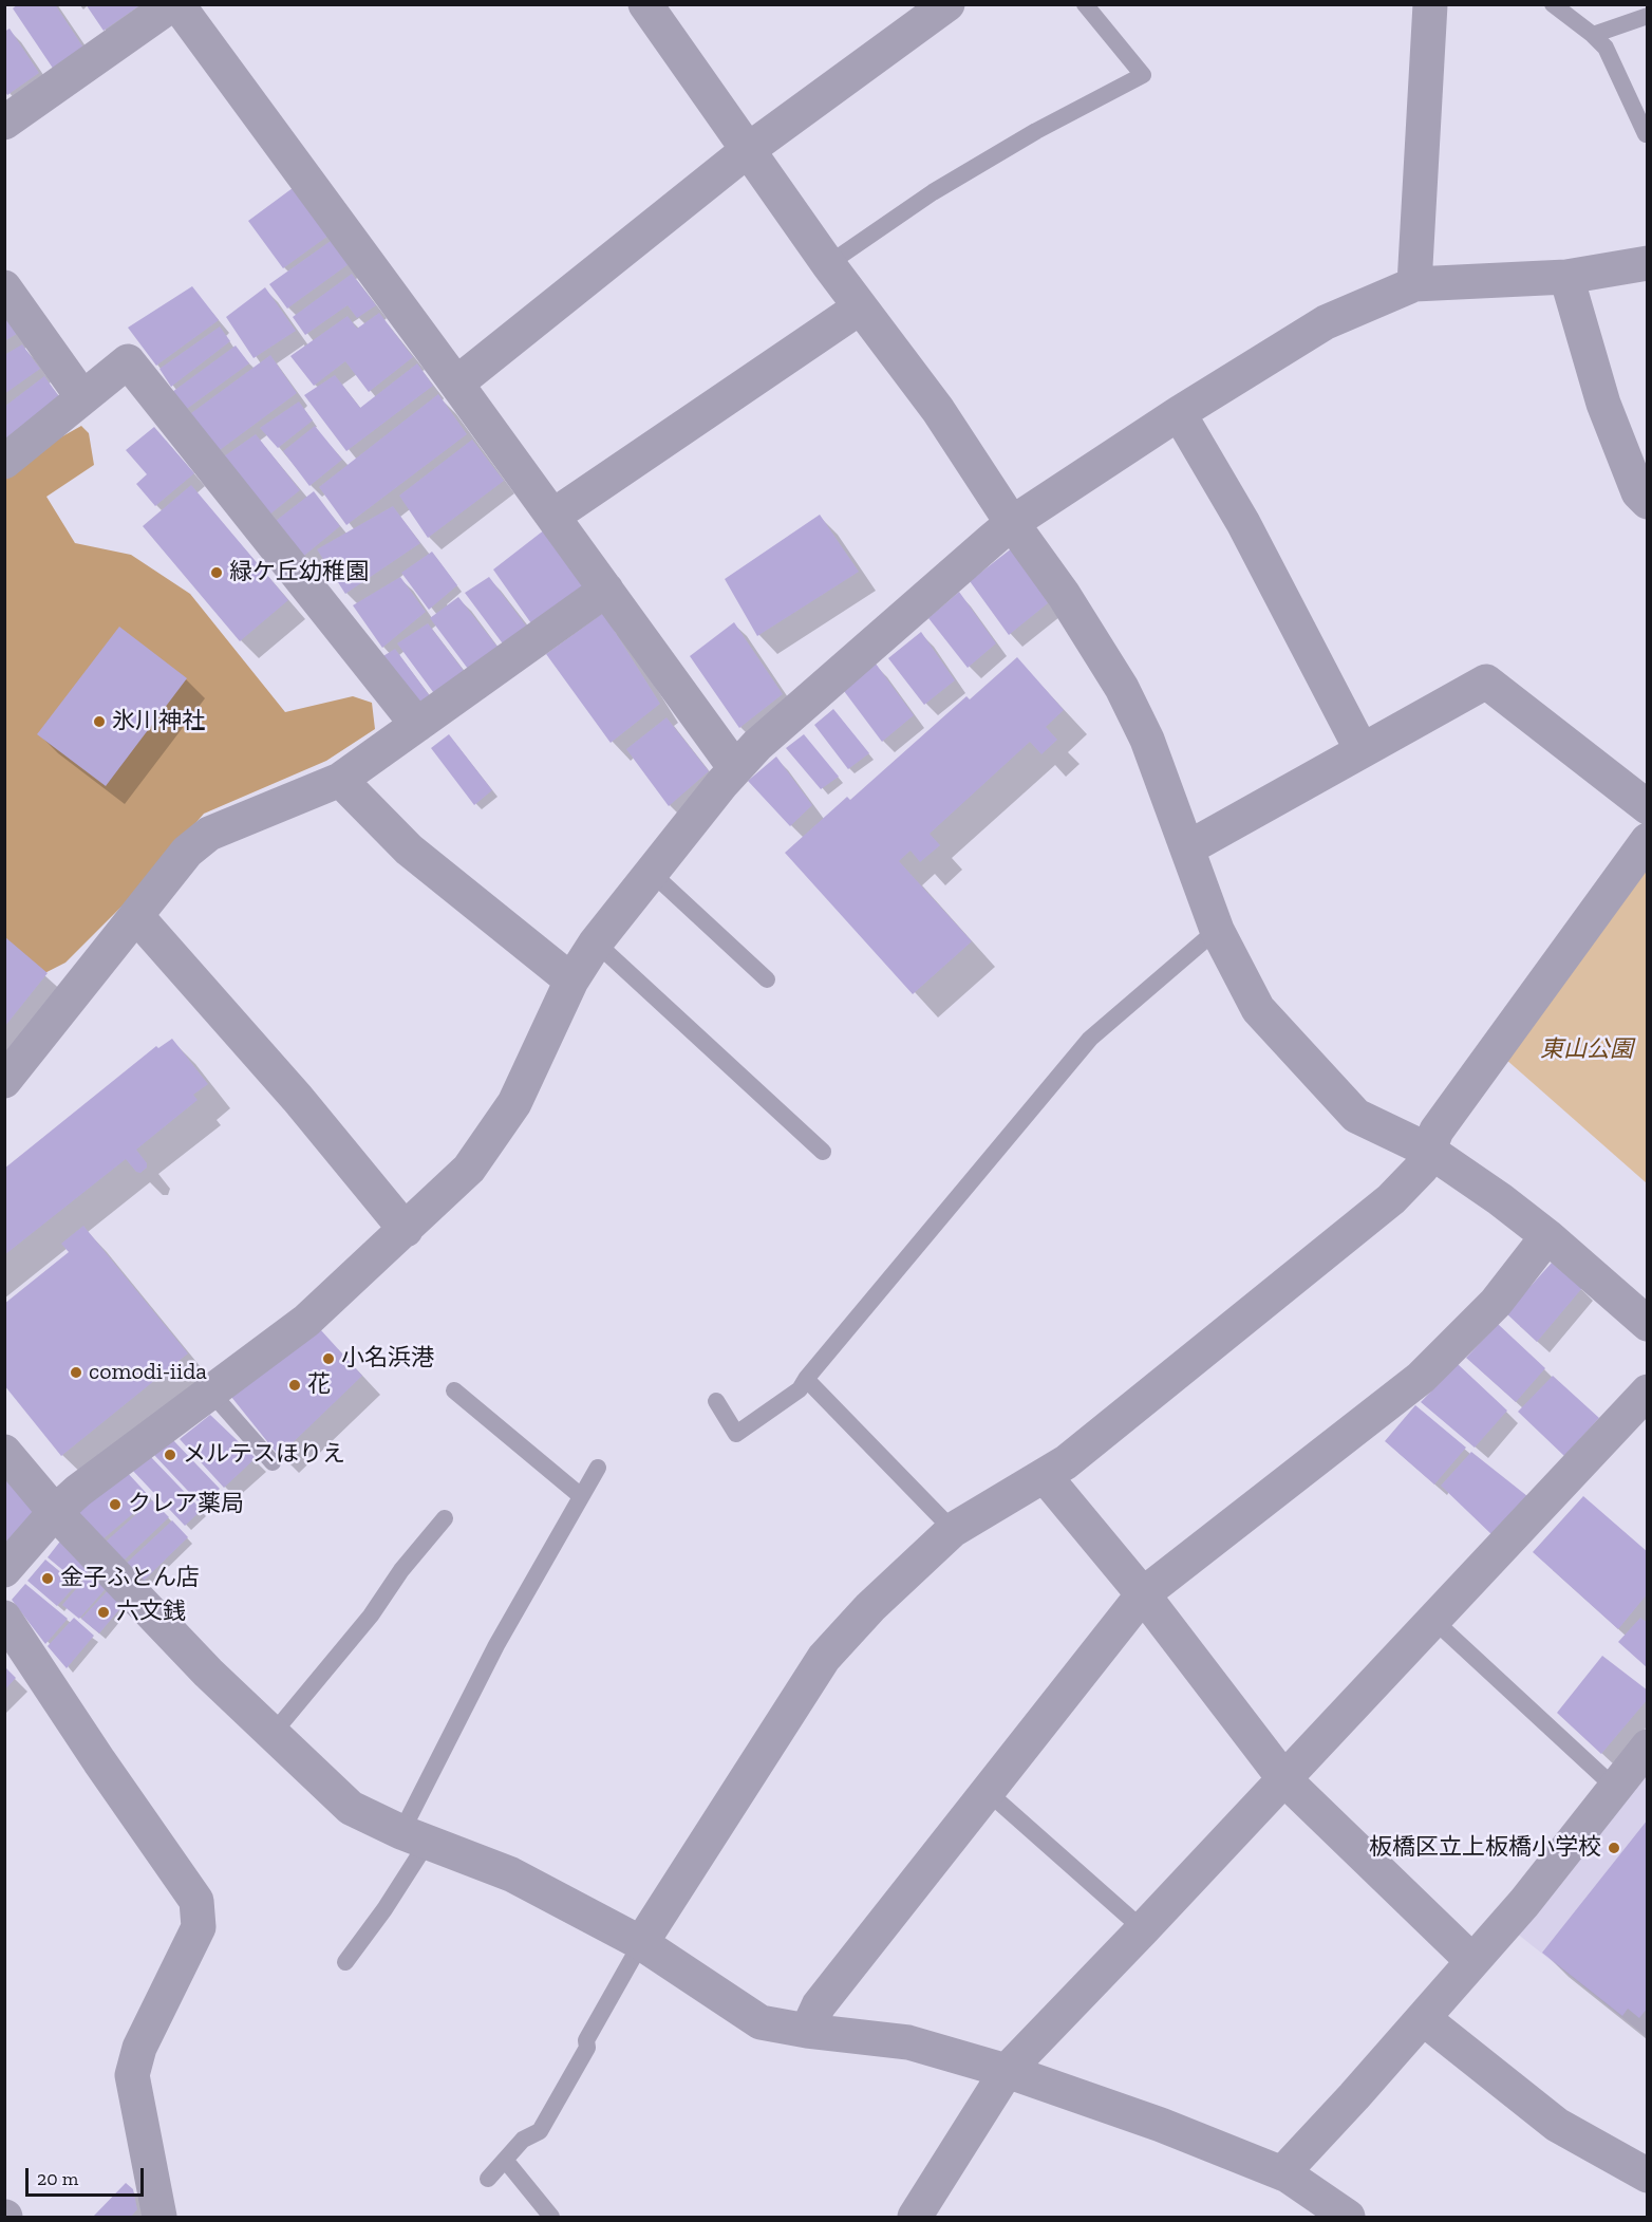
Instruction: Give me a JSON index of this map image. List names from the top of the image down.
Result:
{
  "parks": ["東山公園"],
  "places": [
    "緑ケ丘幼稚園",
    "氷川神社",
    "小名浜港",
    "comodi-iida",
    "花",
    "メルテスほりえ",
    "クレア薬局",
    "金子ふとん店",
    "六文銭",
    "板橋区立上板橋小学校"
  ],
  "scale_bar": "20 m"
}
